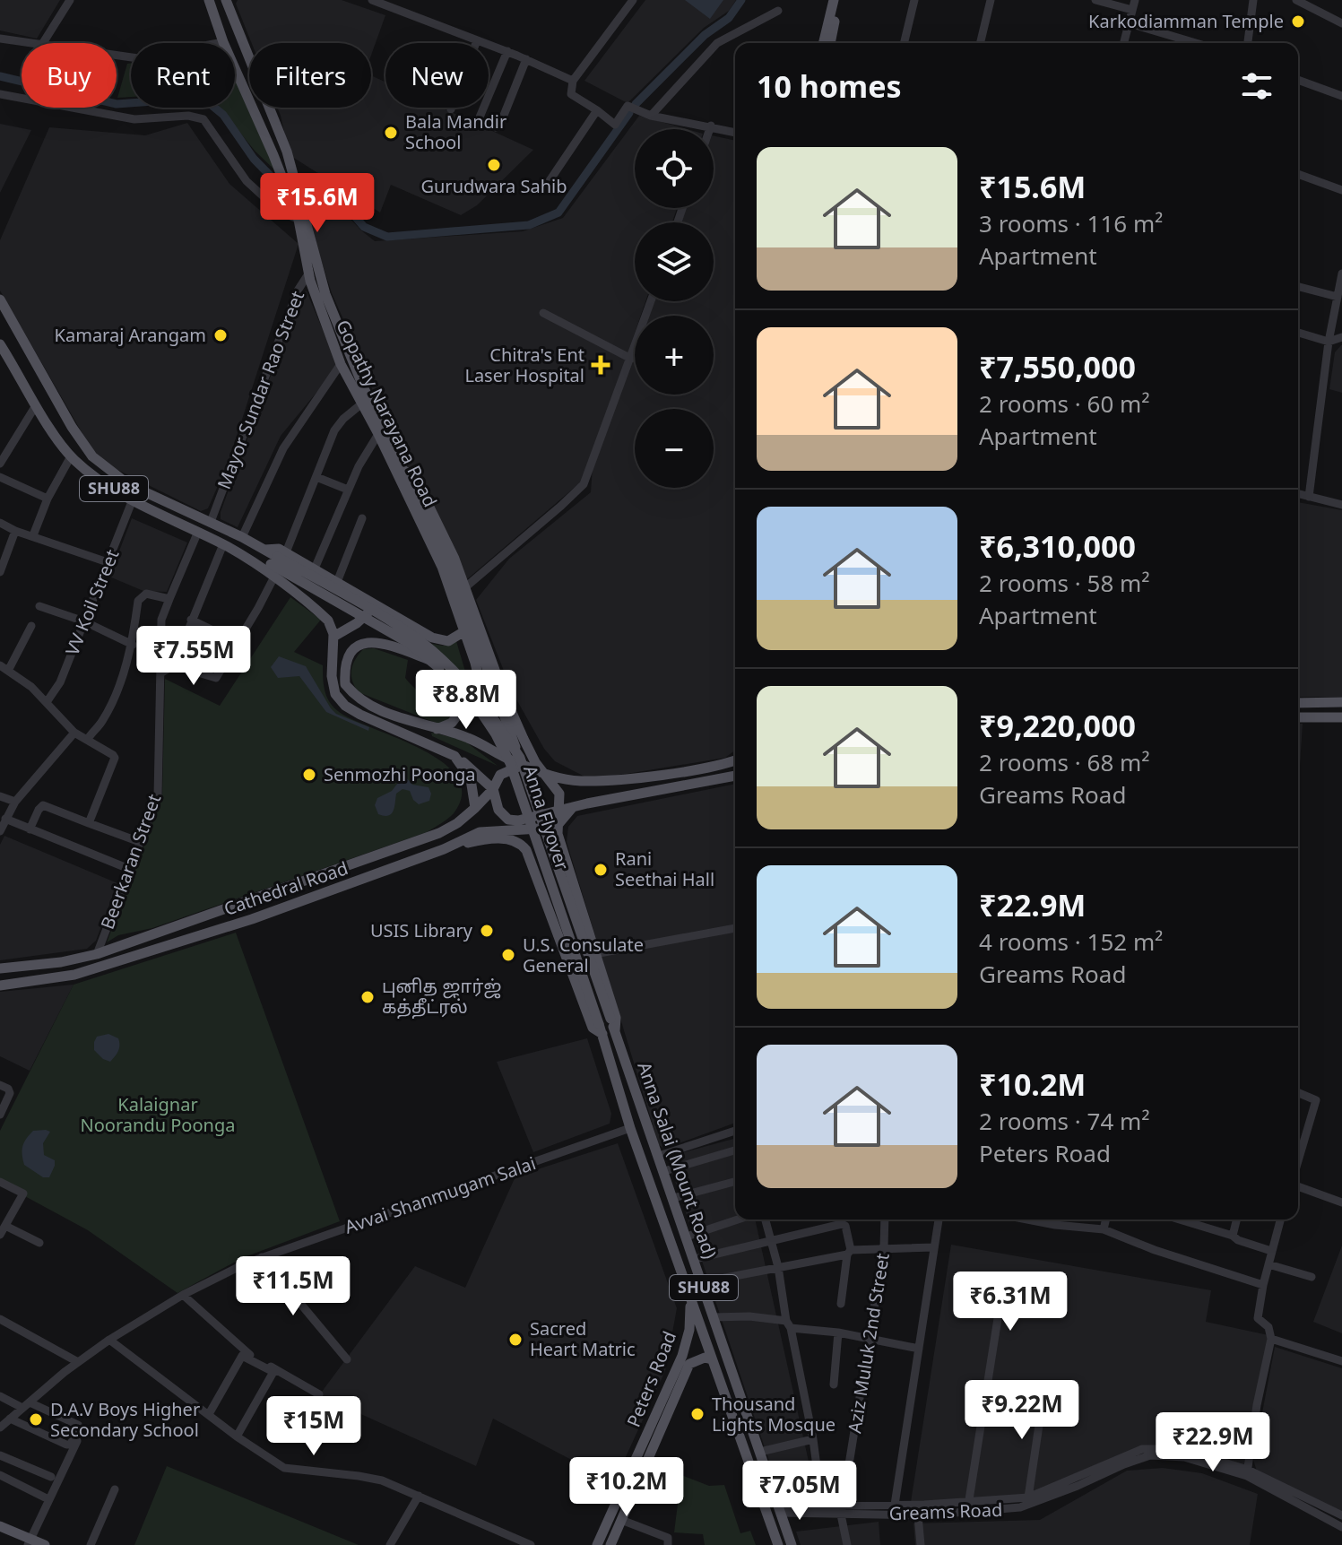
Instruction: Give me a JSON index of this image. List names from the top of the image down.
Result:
{
  "streets": {
    "main road": [
      "Gopathy Narayana Road",
      "SHU88",
      "Anna Flyover",
      "Cathedral Road",
      "Anna Salai (Mount Road)",
      "Peters Road"
    ],
    "street": [
      "Mayor Sundar Rao Street",
      "VV Koil Street",
      "Beerkaran Street",
      "Avvai Shanmugam Salai",
      "Aziz Muluk 2nd Street",
      "Greams Road"
    ]
  },
  "crossings": [
    ["Mayor Sundar Rao Street", "Gopathy Narayana Road"],
    ["Mayor Sundar Rao Street", "SHU88"],
    ["SHU88", "VV Koil Street"],
    ["SHU88", "Anna Flyover"],
    ["SHU88", "Beerkaran Street"],
    ["Anna Flyover", "Cathedral Road"],
    ["Anna Flyover", "Anna Salai (Mount Road)"],
    ["Beerkaran Street", "Cathedral Road"],
    ["Anna Salai (Mount Road)", "Avvai Shanmugam Salai"],
    ["Anna Salai (Mount Road)", "Peters Road"],
    ["Anna Salai (Mount Road)", "Greams Road"],
    ["Aziz Muluk 2nd Street", "Greams Road"]
  ],
  "parks": ["Kalaignar Noorandu Poonga"],
  "places": {
    "other": [
      "Karkodiamman Temple",
      "Bala Mandir School",
      "Gurudwara Sahib",
      "Kamaraj Arangam",
      "Senmozhi Poonga",
      "Rani Seethai Hall",
      "USIS Library",
      "U.S. Consulate General",
      "புனித ஜார்ஜ் கத்தீட்ரல்",
      "Sacred Heart Matric",
      "Thousand Lights Mosque",
      "D.A.V Boys Higher Secondary School"
    ],
    "health": ["Chitra's Ent Laser Hospital"]
  },
  "page": {
    "chip": [
      "Buy",
      "Rent",
      "Filters",
      "New"
    ],
    "heading": "10 homes",
    "map_buttons": ["+", "−"],
    "list": [
      {
        "name": "₹15.6M",
        "note": "3 rooms · 116 m² · Apartment"
      },
      {
        "name": "₹7,550,000",
        "note": "2 rooms · 60 m² · Apartment"
      },
      {
        "name": "₹6,310,000",
        "note": "2 rooms · 58 m² · Apartment"
      },
      {
        "name": "₹9,220,000",
        "note": "2 rooms · 68 m² · Greams Road"
      },
      {
        "name": "₹22.9M",
        "note": "4 rooms · 152 m² · Greams Road"
      },
      {
        "name": "₹10.2M",
        "note": "2 rooms · 74 m² · Peters Road"
      }
    ],
    "price": [
      "₹15.6M",
      "₹7.55M",
      "₹8.8M",
      "₹11.5M",
      "₹6.31M",
      "₹9.22M",
      "₹15M",
      "₹22.9M",
      "₹10.2M",
      "₹7.05M"
    ]
  }
}
